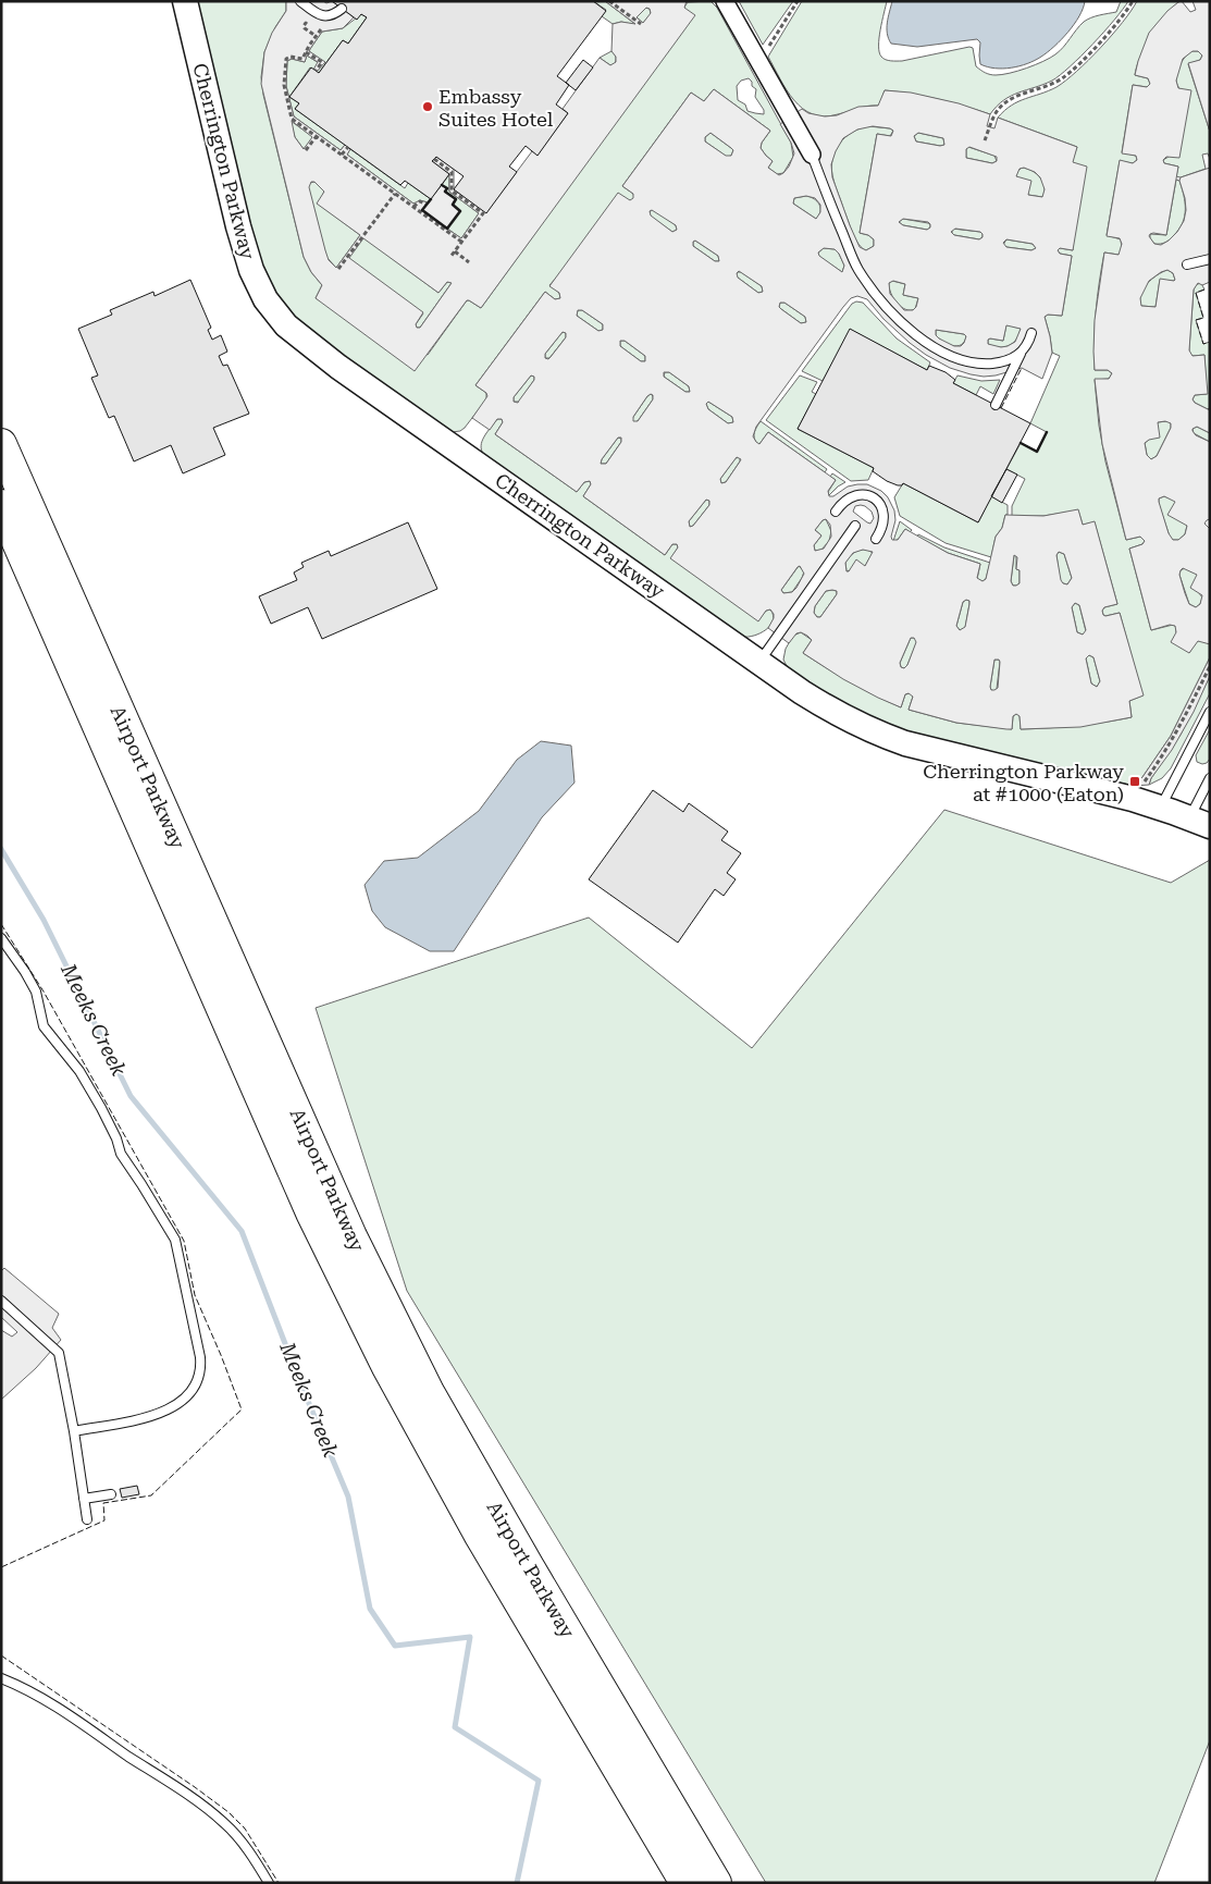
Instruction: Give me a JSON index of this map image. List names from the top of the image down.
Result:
{
  "streets": {
    "highway": ["Airport Parkway"],
    "street": ["Cherrington Parkway"]
  },
  "water": ["Meeks Creek"],
  "places": {
    "other": ["Embassy Suites Hotel"],
    "transit": ["Cherrington Parkway at #1000 (Eaton)"]
  }
}
